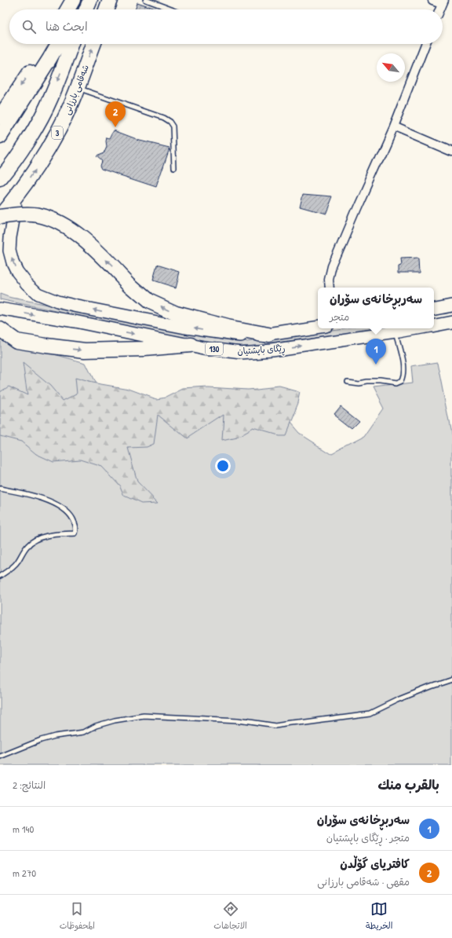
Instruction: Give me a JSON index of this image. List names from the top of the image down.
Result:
{
  "streets": {
    "highway": ["شەقامی بارزانی", "3"],
    "main road": ["130", "ڕێگای باپشتیان"]
  },
  "crossings": [
    ["شەقامی بارزانی", "ڕێگای باپشتیان"]
  ],
  "north": "top left",
  "page": {
    "search": "ابحث هنا",
    "pins": ["2", "1"],
    "popup": ["سەربڕخانەی سۆران", "متجر"],
    "heading": ["بالقرب منك", "النتائج: 2"],
    "list": [
      {
        "mark": "1",
        "name": "سەربڕخانەی سۆران",
        "note": "متجر · ڕێگای باپشتیان",
        "value": "140 m"
      },
      {
        "mark": "2",
        "name": "کافتریای گۆڵدن",
        "note": "مقهى · شەقامی بارزانی",
        "value": "270 m"
      }
    ],
    "nav": ["الخريطة", "الاتجاهات", "المحفوظات"]
  }
}
